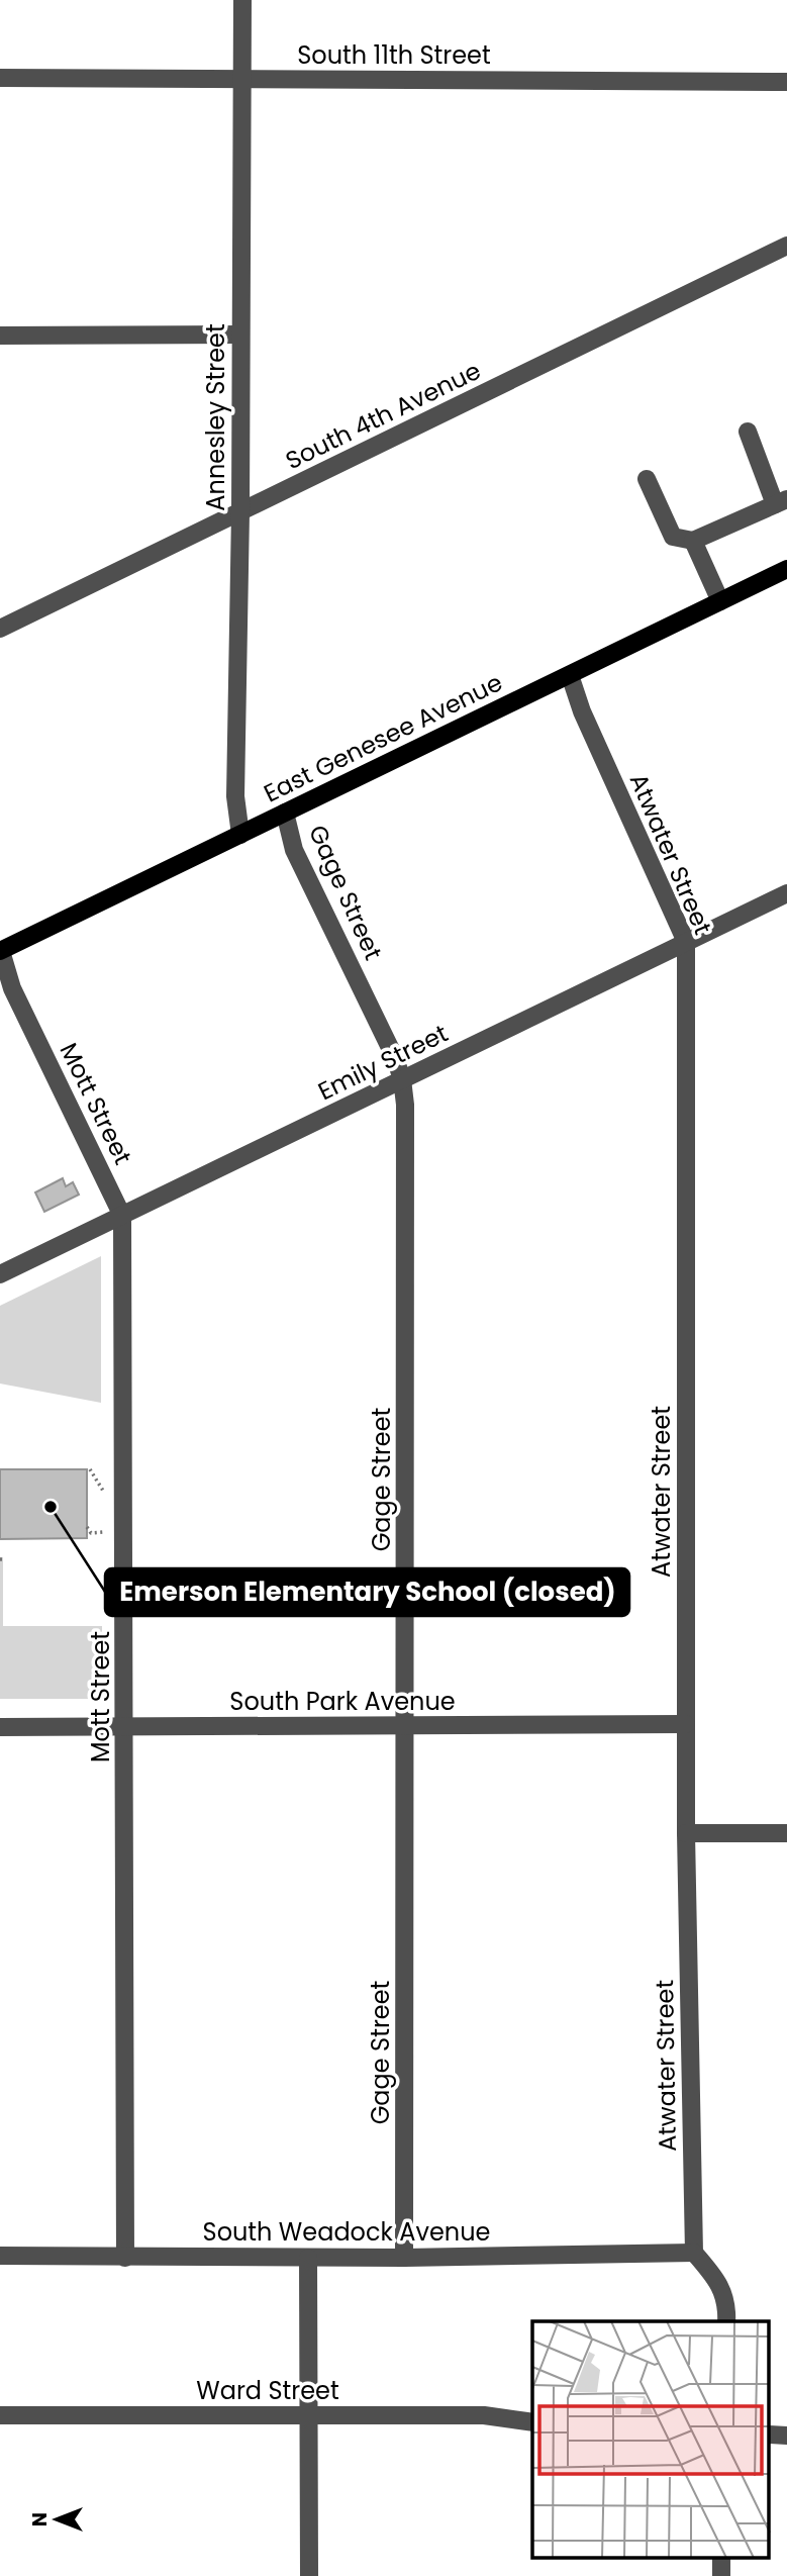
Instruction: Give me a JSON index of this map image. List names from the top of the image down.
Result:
{
  "streets": {
    "main road": ["East Genesee Avenue"],
    "street": [
      "South 11th Street",
      "South 4th Avenue",
      "Annesley Street",
      "Atwater Street",
      "Gage Street",
      "Emily Street",
      "Mott Street",
      "South Park Avenue",
      "South Weadock Avenue",
      "Ward Street"
    ]
  },
  "crossings": [
    ["South 11th Street", "Annesley Street"],
    ["South 4th Avenue", "Annesley Street"],
    ["Annesley Street", "East Genesee Avenue"],
    ["East Genesee Avenue", "Atwater Street"],
    ["East Genesee Avenue", "Gage Street"],
    ["East Genesee Avenue", "Mott Street"],
    ["Atwater Street", "Emily Street"],
    ["Atwater Street", "South Park Avenue"],
    ["Atwater Street", "South Weadock Avenue"],
    ["Gage Street", "Emily Street"],
    ["Gage Street", "South Park Avenue"],
    ["Gage Street", "South Weadock Avenue"],
    ["Emily Street", "Mott Street"],
    ["Mott Street", "South Park Avenue"],
    ["Mott Street", "South Weadock Avenue"]
  ],
  "places": ["Emerson Elementary School (closed)"],
  "north": "left"
}
